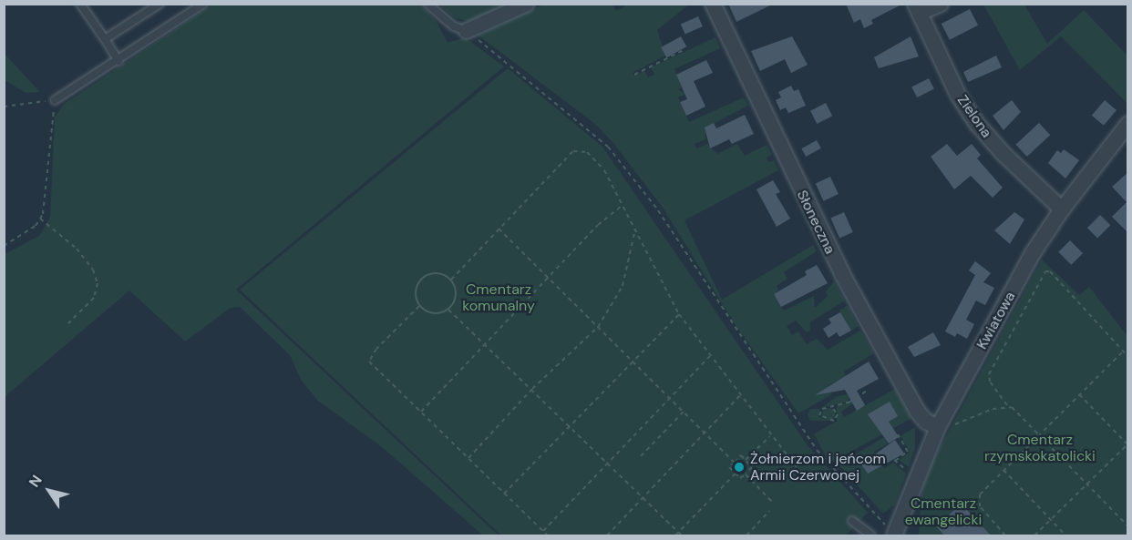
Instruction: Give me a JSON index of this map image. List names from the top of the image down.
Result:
{
  "streets": {
    "street": ["Zielona", "Słoneczna", "Kwiatowa"]
  },
  "crossings": [
    ["Zielona", "Kwiatowa"],
    ["Słoneczna", "Kwiatowa"]
  ],
  "parks": ["Cmentarz komunalny", "Cmentarz rzymskokatolicki", "Cmentarz ewangelicki"],
  "places": ["Żołnierzom i jeńcom Armii Czerwonej"],
  "north": "top left"
}
